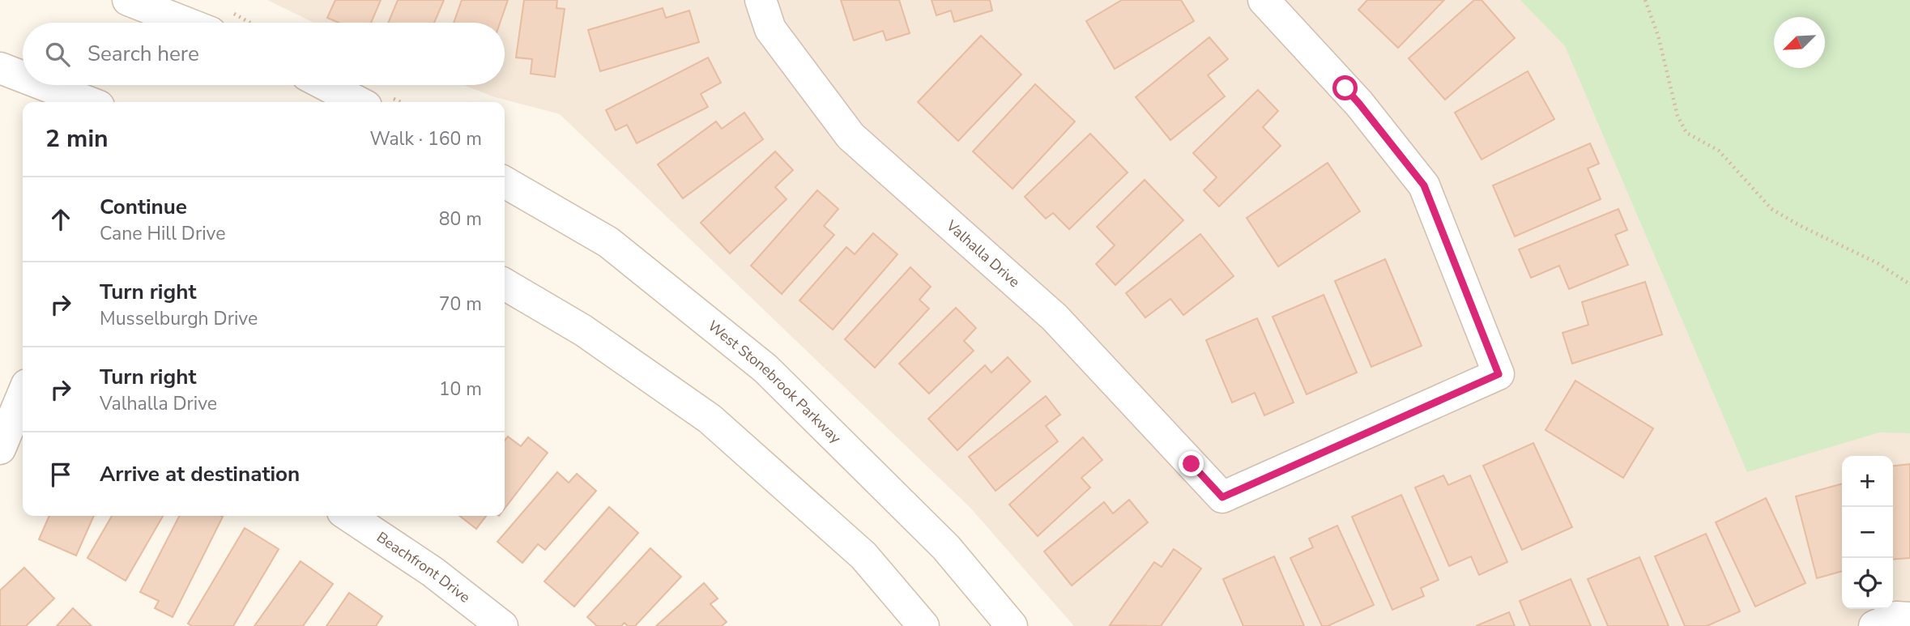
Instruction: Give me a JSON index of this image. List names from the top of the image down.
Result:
{
  "streets": {
    "street": ["Valhalla Drive", "West Stonebrook Parkway", "Beachfront Drive"]
  },
  "north": "bottom left",
  "page": {
    "search": "Search here",
    "heading": ["2 min", "Walk · 160 m"],
    "list": [
      ["Continue", "Cane Hill Drive", "80 m"],
      ["Turn right", "Musselburgh Drive", "70 m"],
      ["Turn right", "Valhalla Drive", "10 m"],
      "Arrive at destination"
    ],
    "map_buttons": ["+", "−"]
  }
}
